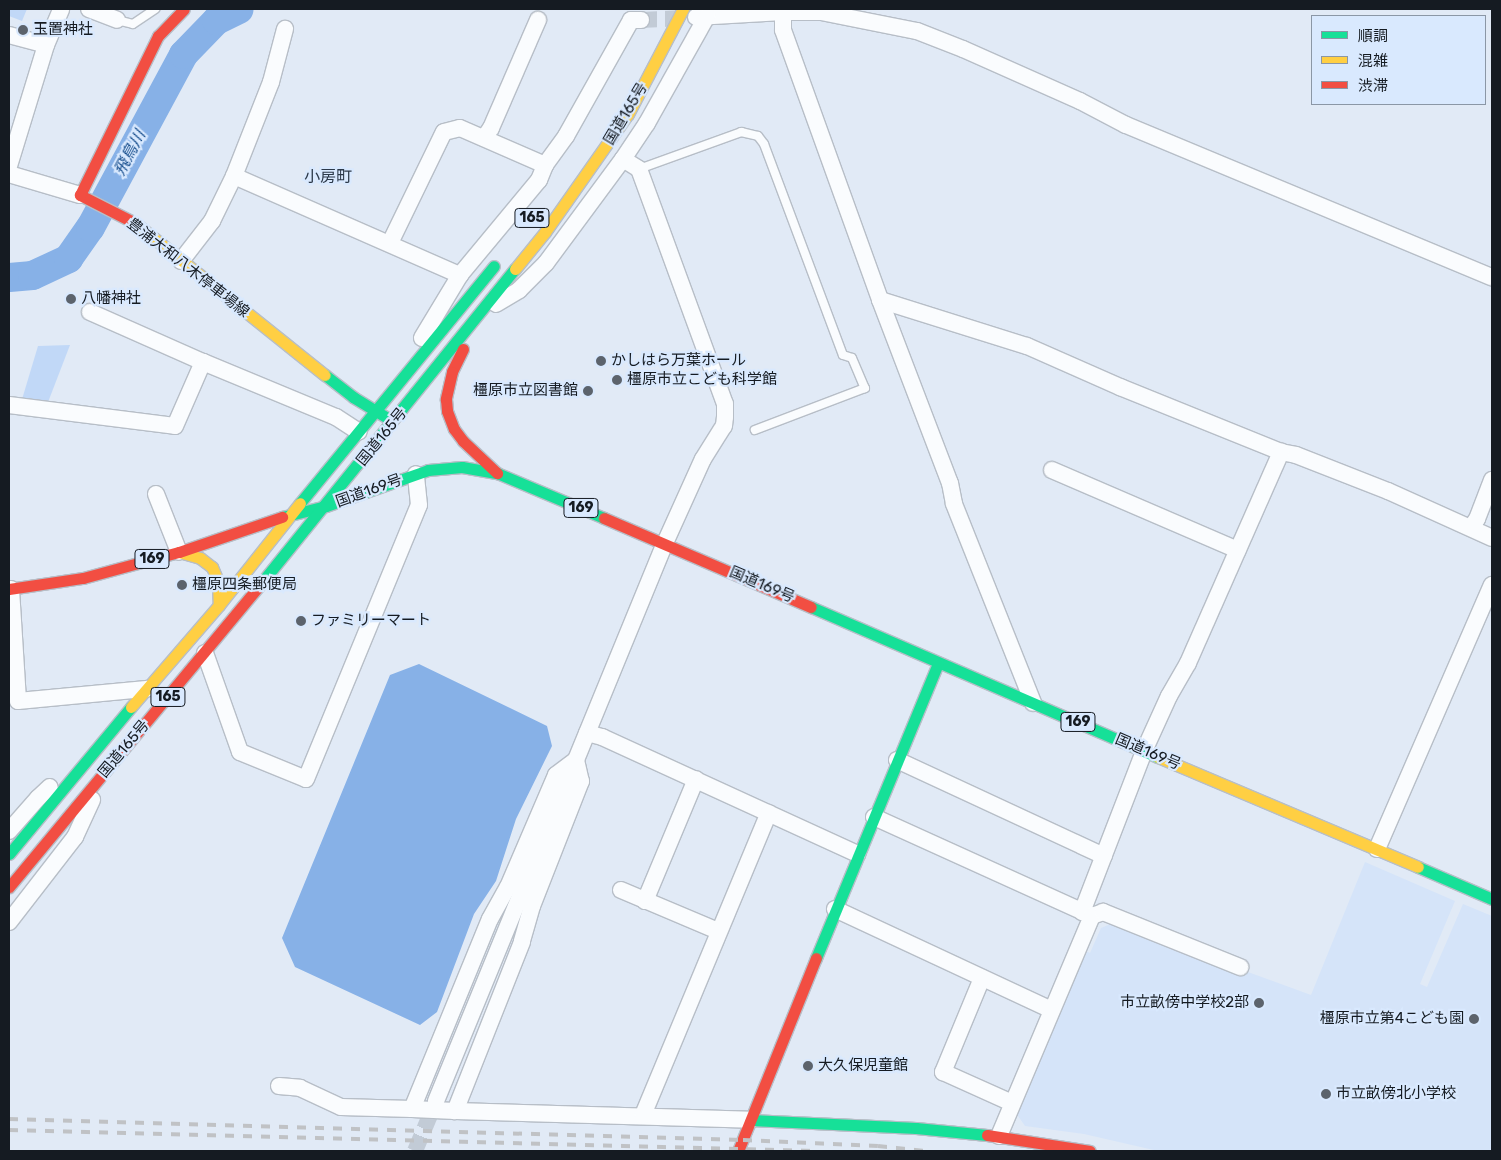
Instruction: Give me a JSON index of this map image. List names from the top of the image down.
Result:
{
  "streets": {
    "main road": [
      "国道165号",
      "165",
      "豊浦大和八木停車場線",
      "国道169号",
      "169"
    ]
  },
  "crossings": [
    ["国道165号", "豊浦大和八木停車場線"],
    ["国道165号", "国道169号"]
  ],
  "districts": ["小房町"],
  "water": ["飛鳥川"],
  "places": [
    "玉置神社",
    "八幡神社",
    "かしはら万葉ホール",
    "橿原市立こども科学館",
    "橿原市立図書館",
    "橿原四条郵便局",
    "ファミリーマート",
    "市立畝傍中学校2部",
    "橿原市立第4こども園",
    "大久保児童館",
    "市立畝傍北小学校"
  ],
  "legend": ["順調", "混雑", "渋滞"]
}
